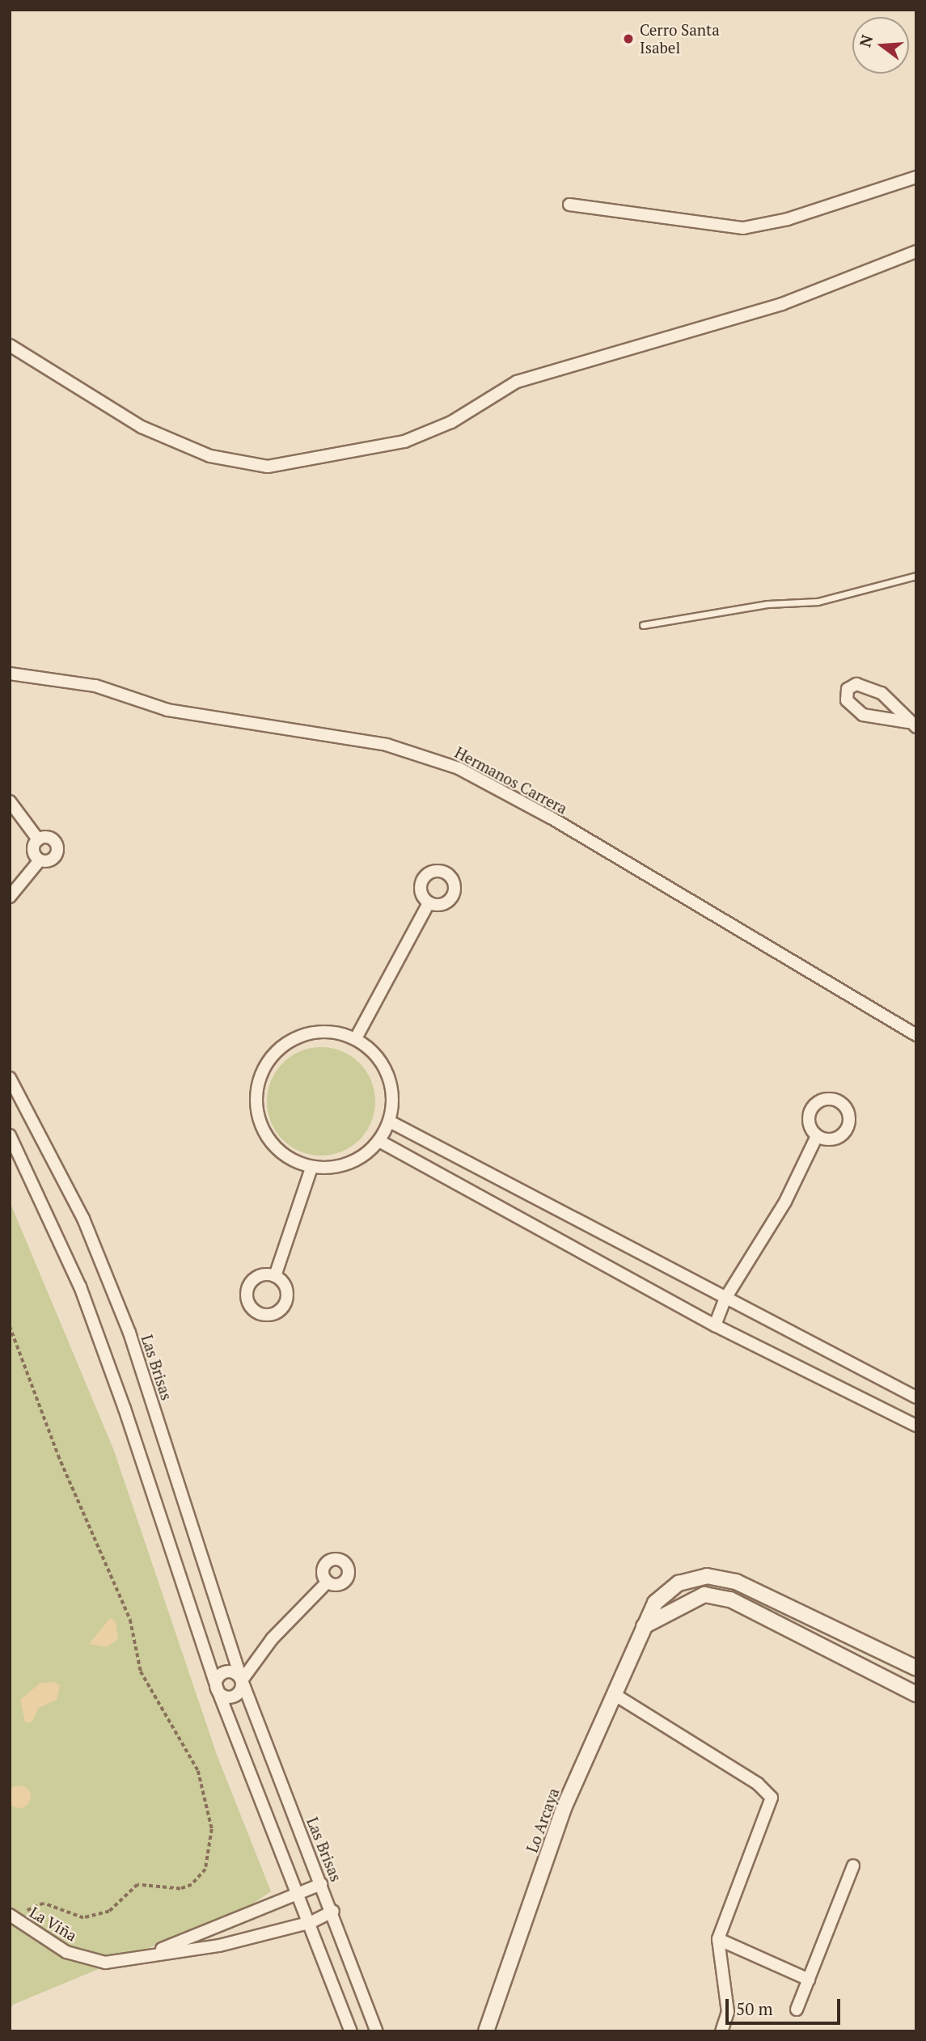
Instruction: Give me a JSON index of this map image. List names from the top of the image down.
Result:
{
  "streets": {
    "street": [
      "Hermanos Carrera",
      "Las Brisas",
      "Lo Arcaya",
      "La Viña"
    ]
  },
  "places": ["Cerro Santa Isabel"],
  "scale_bar": "50 m",
  "north": "left"
}
